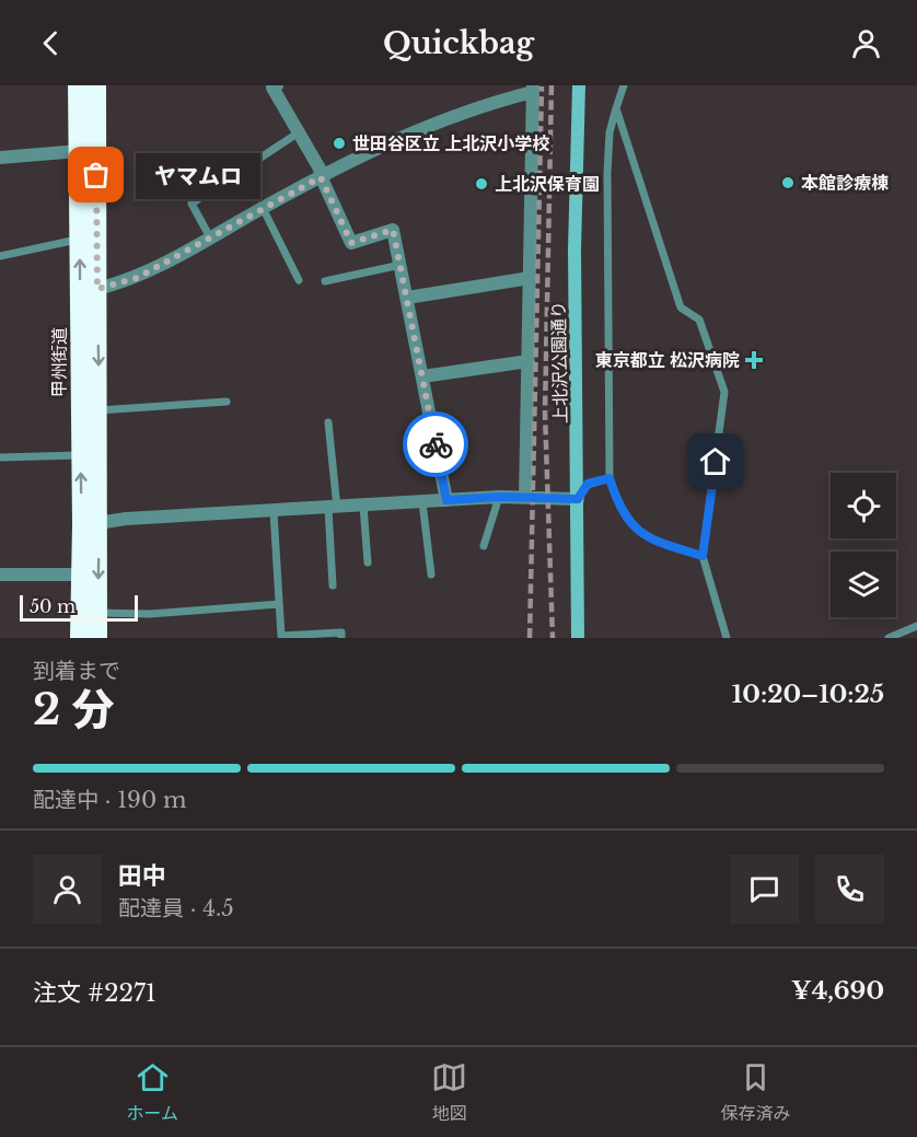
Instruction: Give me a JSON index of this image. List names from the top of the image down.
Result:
{
  "streets": {
    "highway": ["甲州街道"],
    "street": ["上北沢公園通り"]
  },
  "places": {
    "other": [
      "世田谷区立 上北沢小学校",
      "ヤマムロ",
      "本館診療棟",
      "上北沢保育園"
    ],
    "health": ["東京都立 松沢病院"]
  },
  "scale_bar": "50 m",
  "page": {
    "header": "Quickbag",
    "bubble": "ヤマムロ",
    "scale": "50 m",
    "heading": ["2 分", "到着まで", "10:20–10:25"],
    "panel": [
      "田中",
      "配達員 · 4.5",
      "注文 #2271",
      "¥4,690"
    ],
    "bar": "配達中 · 190 m",
    "tabs": ["ホーム", "地図", "保存済み"]
  }
}
